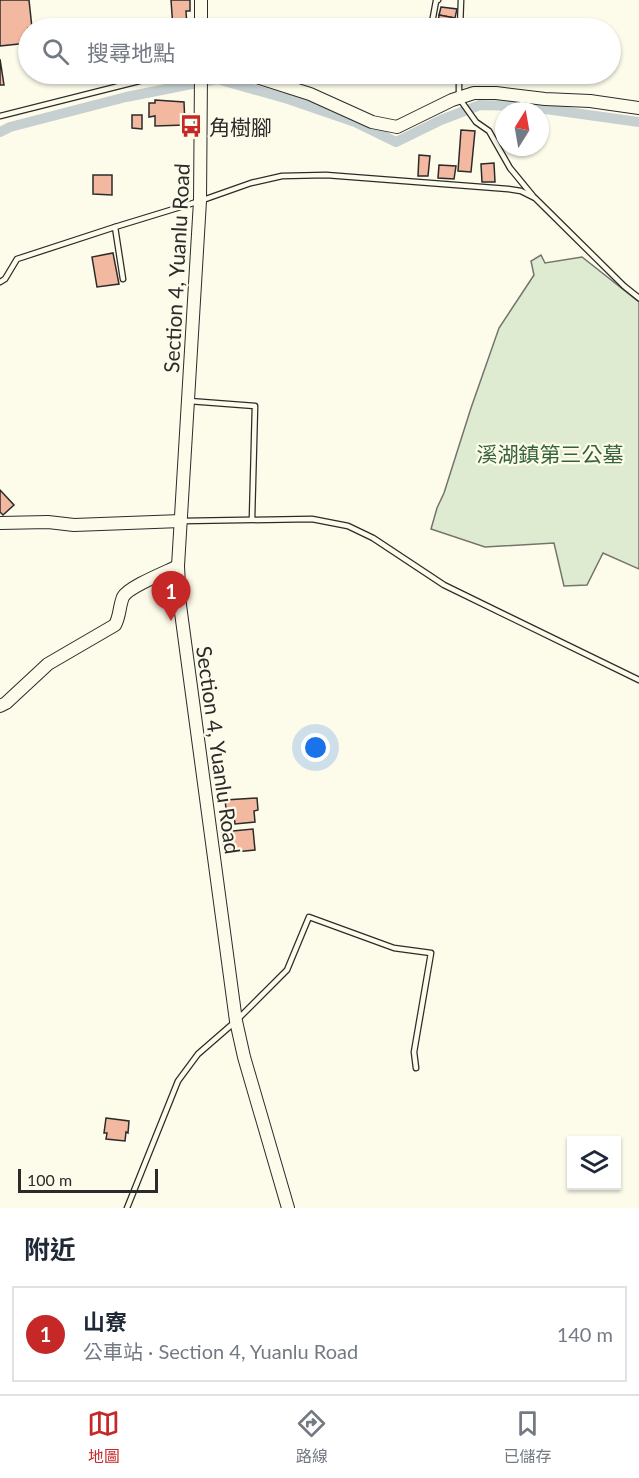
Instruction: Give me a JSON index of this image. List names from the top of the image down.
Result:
{
  "streets": {
    "main road": ["Section 4, Yuanlu Road"]
  },
  "parks": ["溪湖鎮第三公墓"],
  "places": {
    "bus stop": ["角樹腳"]
  },
  "scale_bar": "100 m",
  "north": "top",
  "page": {
    "search": "搜尋地點",
    "pins": "1",
    "scale": "100 m",
    "heading": "附近",
    "list": [
      {
        "mark": "1",
        "name": "山寮",
        "note": "公車站 · Section 4, Yuanlu Road",
        "value": "140 m"
      }
    ],
    "nav": ["地圖", "路線", "已儲存"]
  }
}
